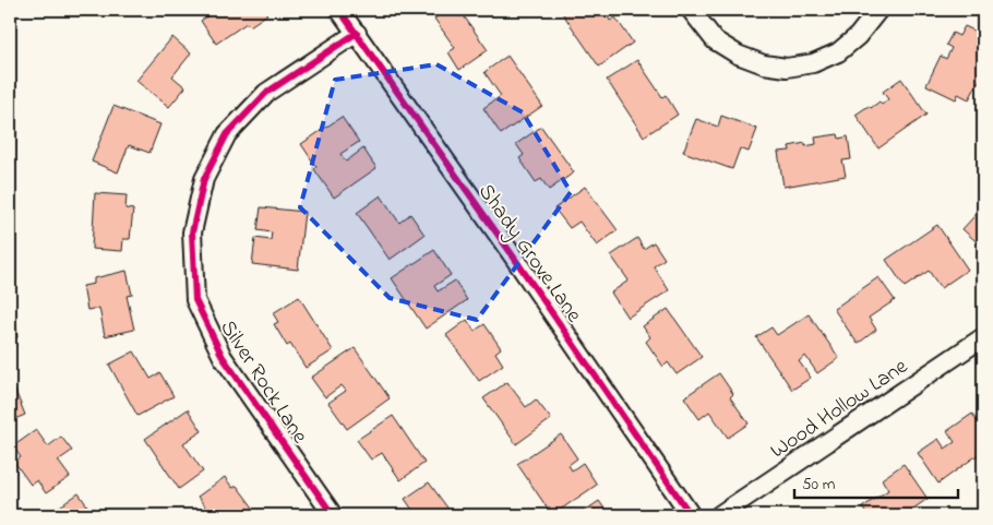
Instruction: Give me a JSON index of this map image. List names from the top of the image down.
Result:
{
  "streets": {
    "street": ["Shady Grove Lane", "Silver Rock Lane", "Wood Hollow Lane"]
  },
  "crossings": [
    ["Shady Grove Lane", "Silver Rock Lane"]
  ],
  "scale_bar": "50 m"
}
